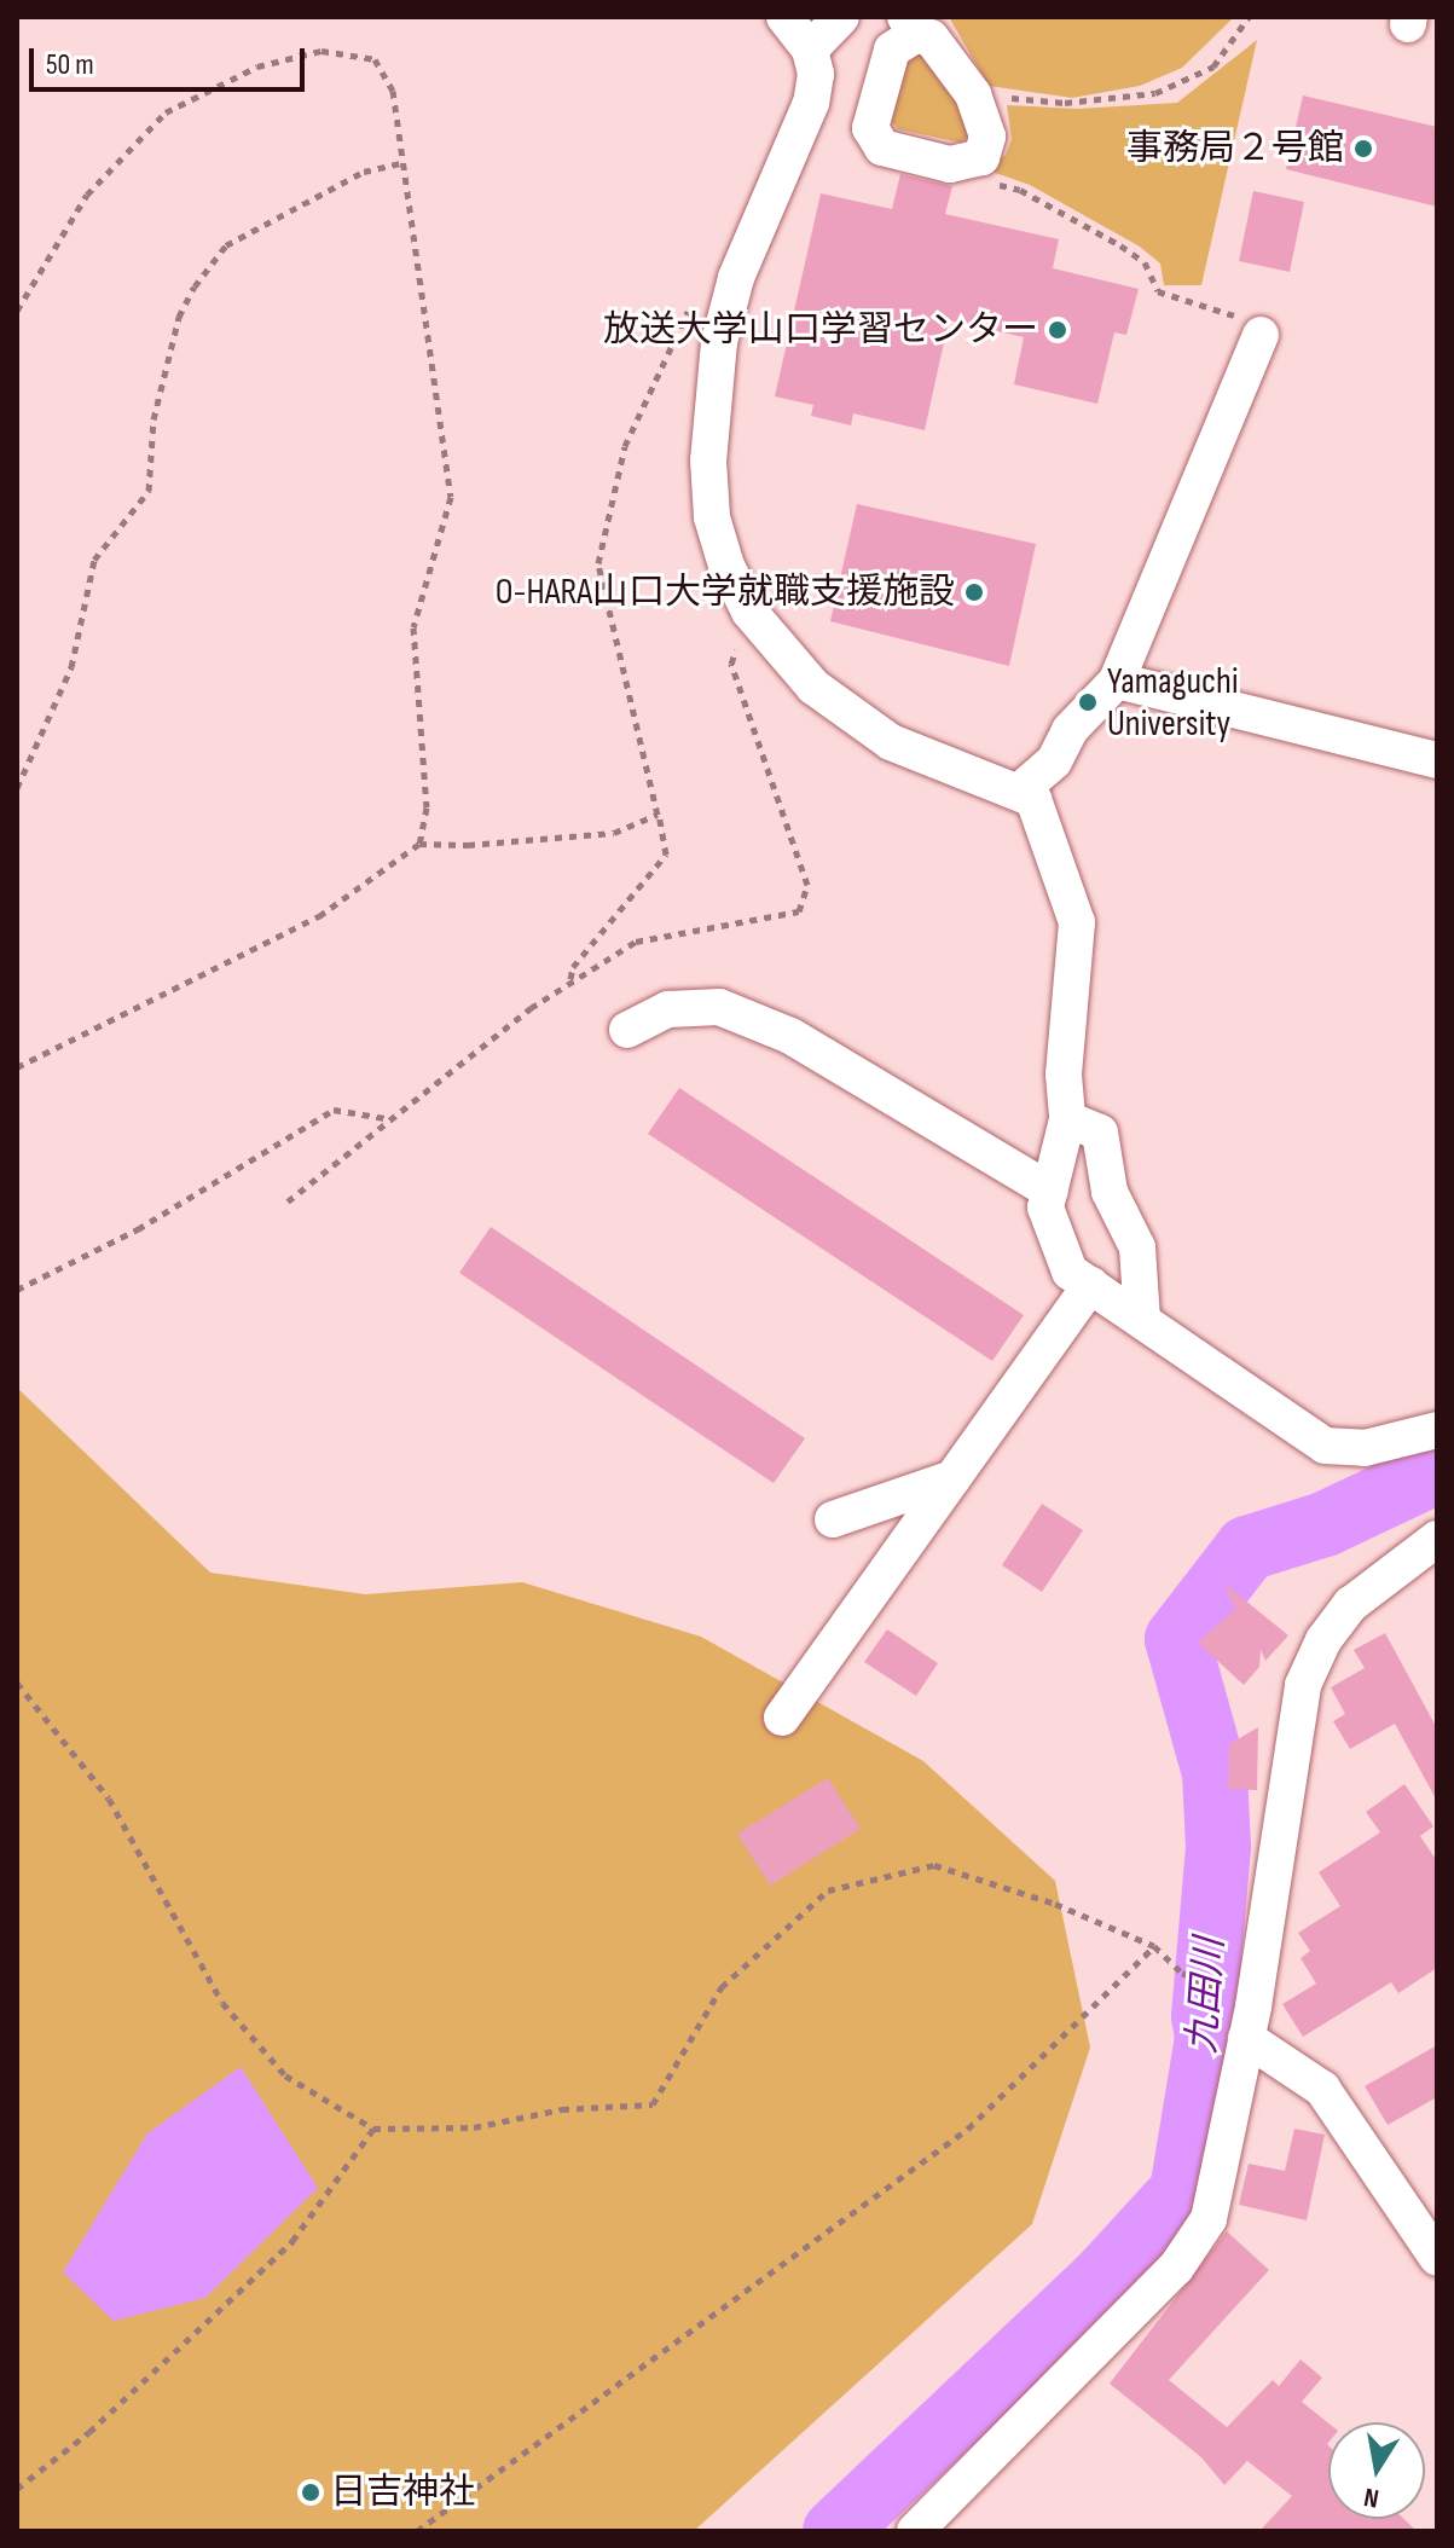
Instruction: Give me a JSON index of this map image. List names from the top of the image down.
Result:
{
  "water": ["九田川"],
  "places": [
    "事務局２号館",
    "放送大学山口学習センター",
    "O-HARA山口大学就職支援施設",
    "Yamaguchi University",
    "日吉神社"
  ],
  "scale_bar": "50 m",
  "north": "bottom"
}
